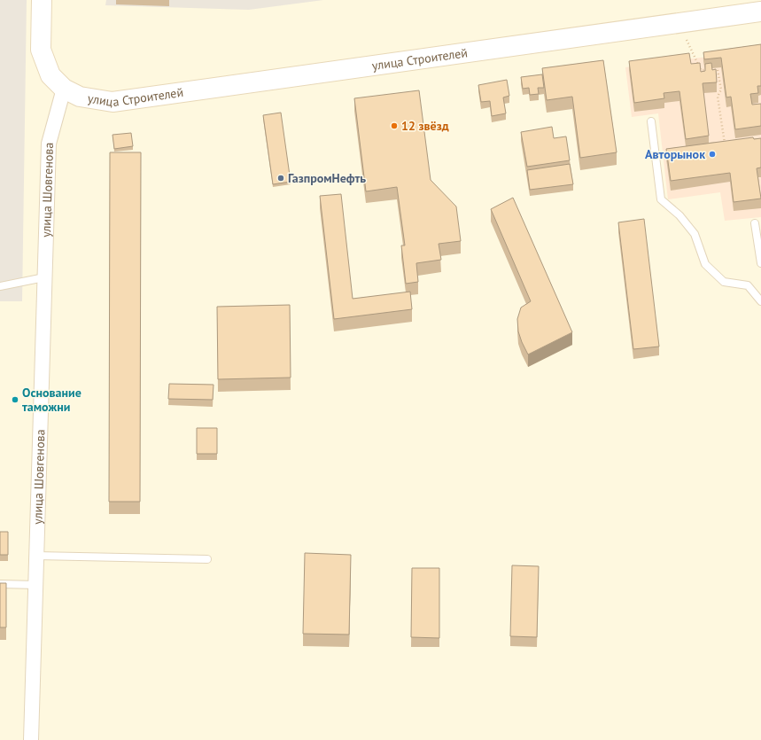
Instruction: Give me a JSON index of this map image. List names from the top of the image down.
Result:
{
  "streets": {
    "street": ["улица Строителей", "улица Шовгенова"]
  },
  "crossings": [
    ["улица Строителей", "улица Шовгенова"]
  ],
  "places": [
    "12 звёзд",
    "Авторынок",
    "ГазпромНефть",
    "Основание таможни"
  ]
}
